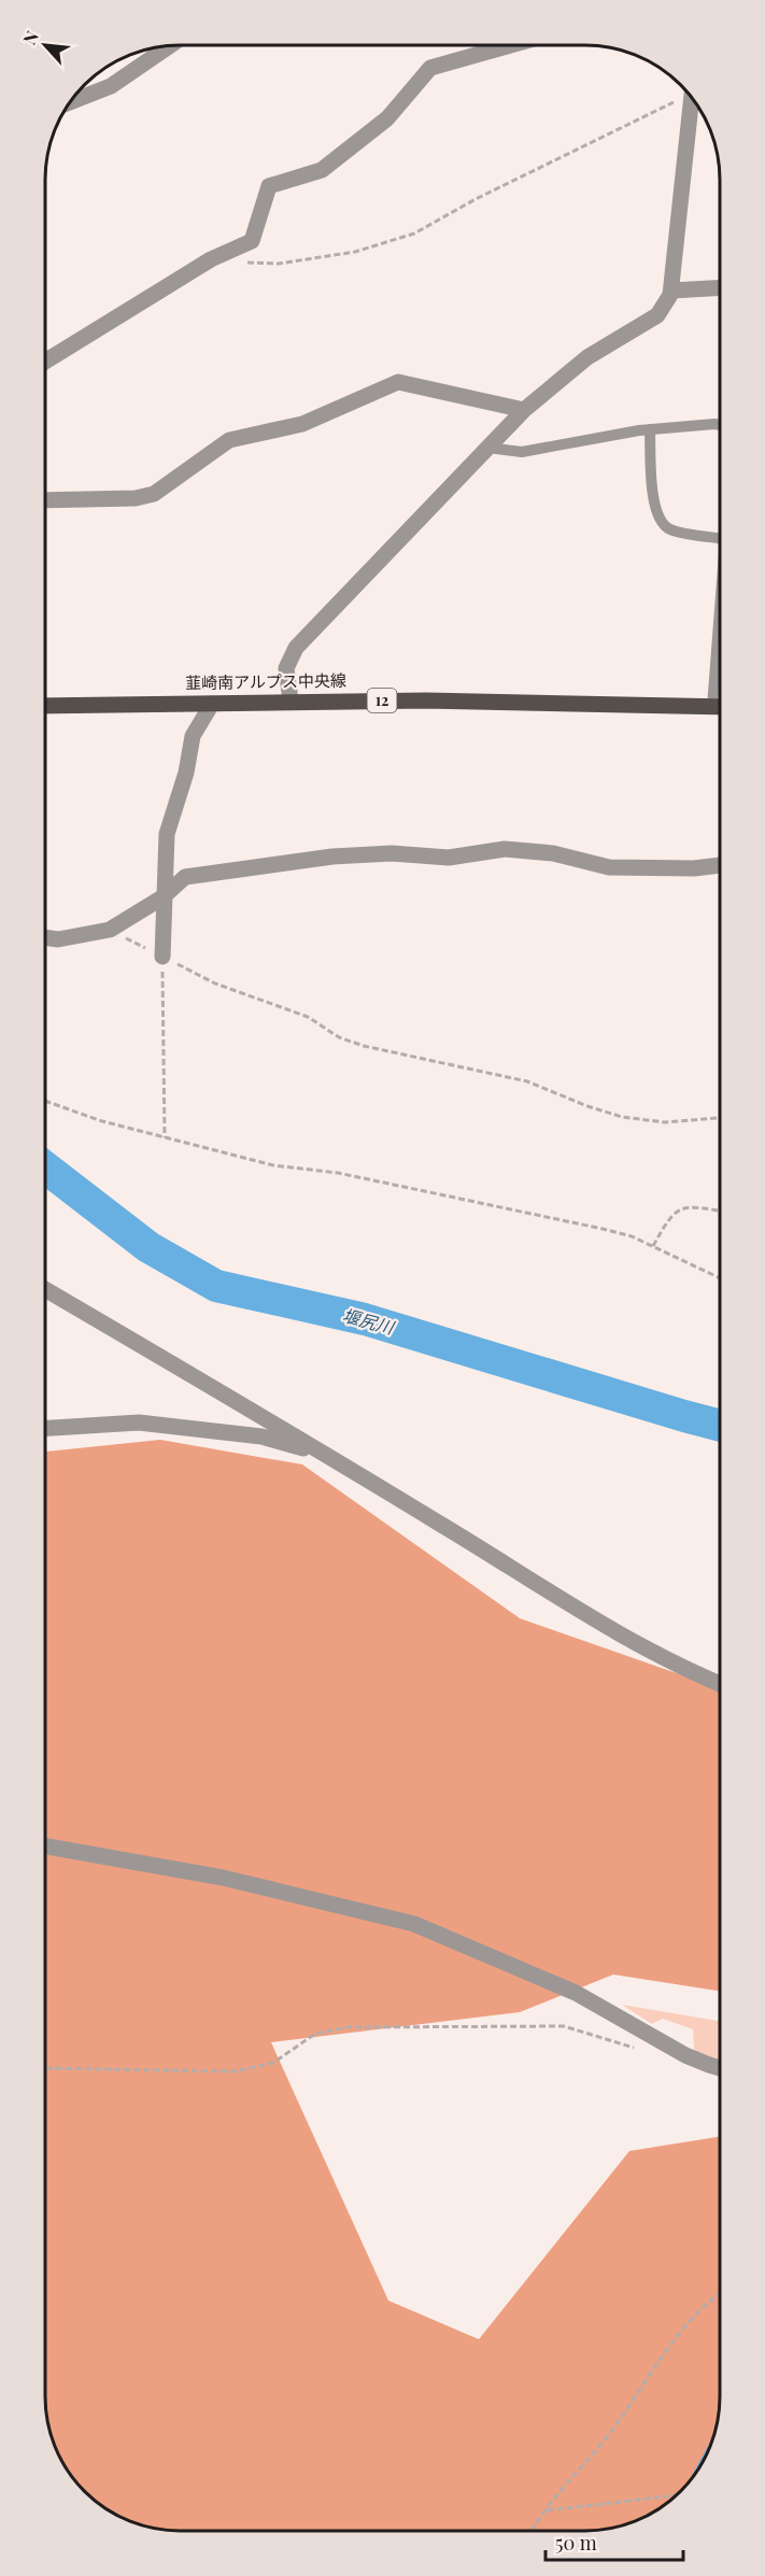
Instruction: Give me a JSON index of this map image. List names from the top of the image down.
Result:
{
  "streets": {
    "main road": ["韮崎南アルプス中央線", "12"]
  },
  "water": ["堰尻川"],
  "scale_bar": "50 m",
  "north": "top left"
}
